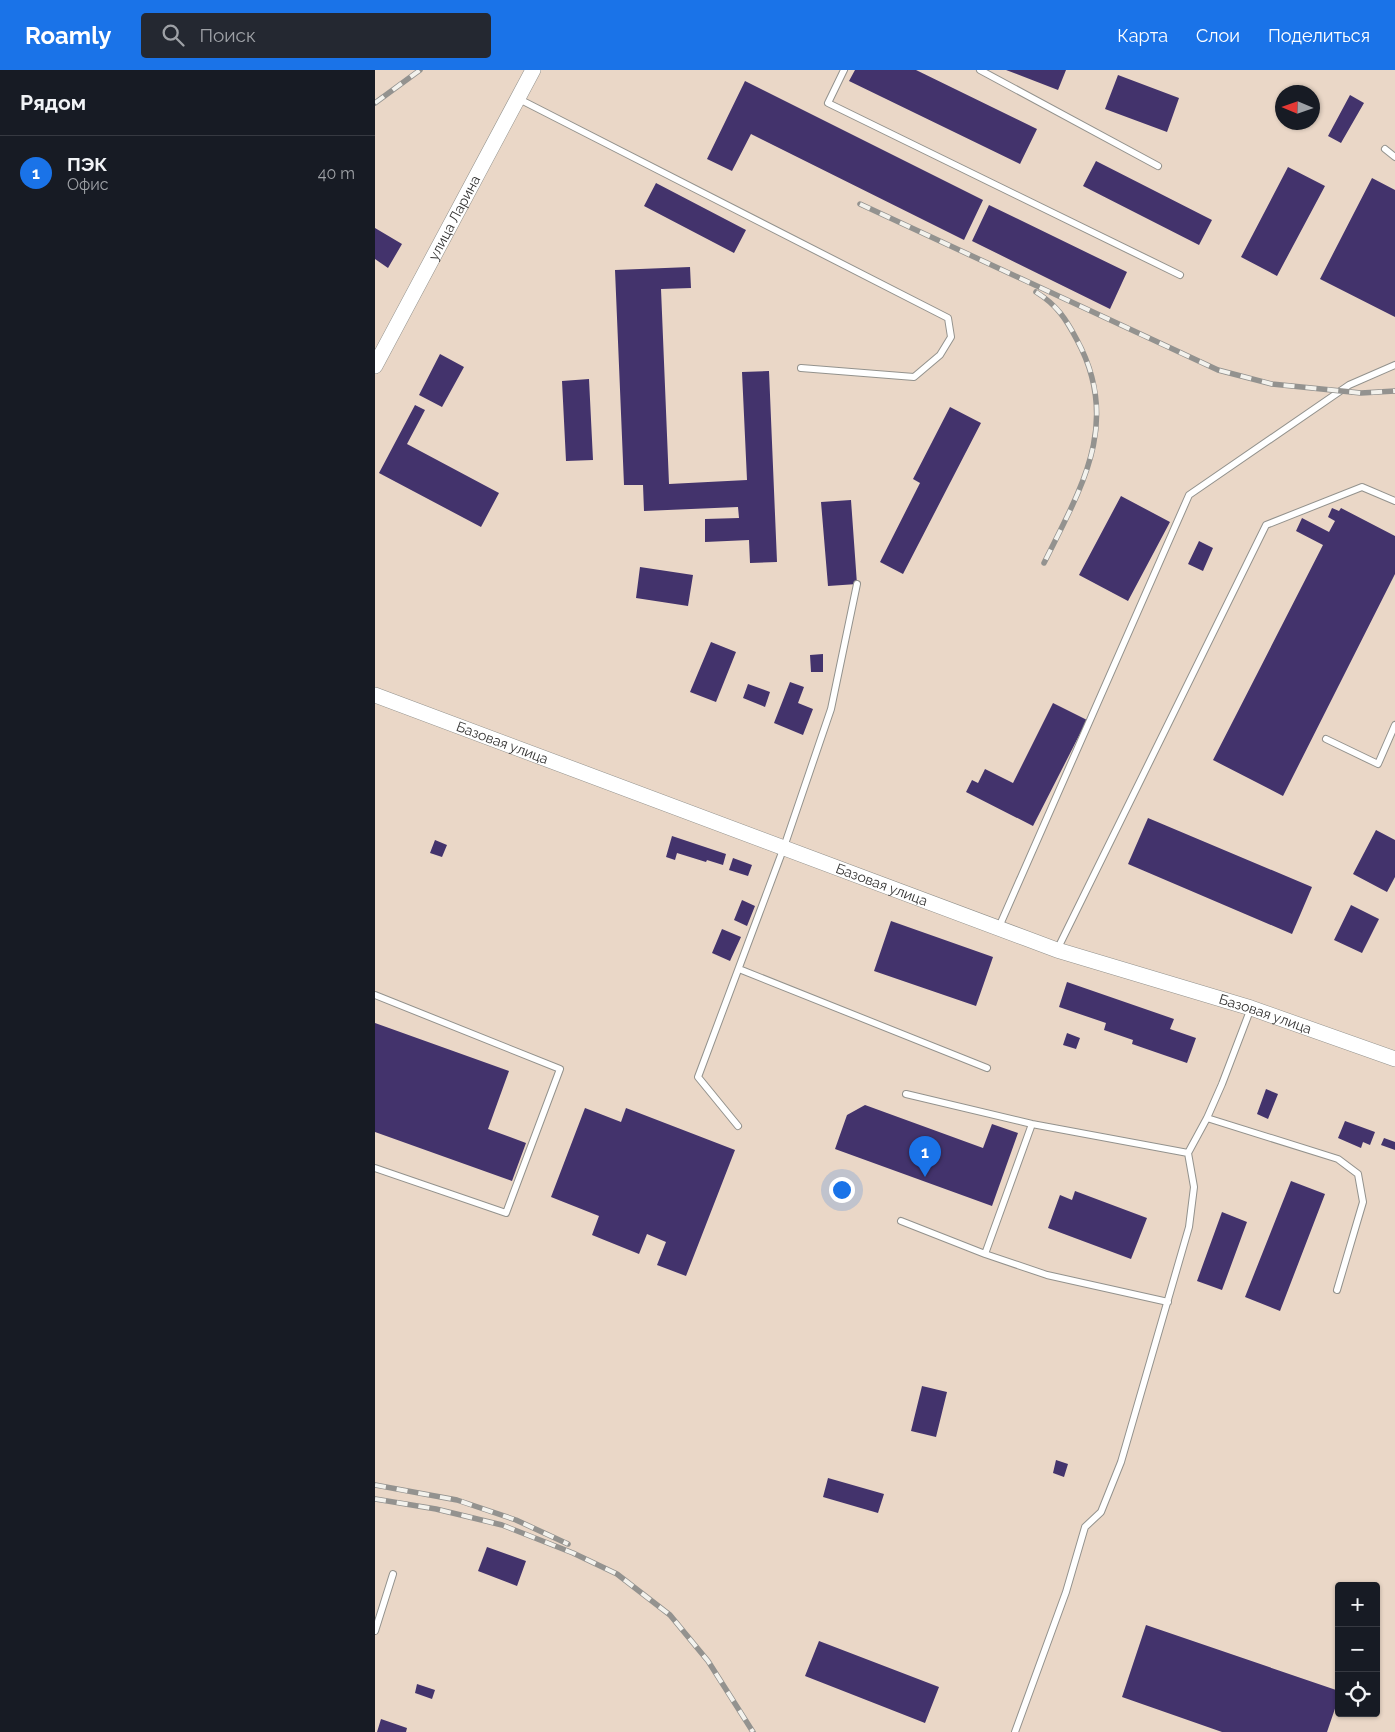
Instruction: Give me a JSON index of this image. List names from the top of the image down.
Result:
{
  "streets": {
    "street": ["улица Ларина", "Базовая улица"]
  },
  "north": "left",
  "page": {
    "header": "Roamly",
    "search": "Поиск",
    "nav": ["Карта", "Слои", "Поделиться"],
    "heading": "Рядом",
    "list": [
      {
        "mark": "1",
        "name": "ПЭК",
        "note": "Офис",
        "value": "40 m"
      }
    ],
    "pins": "1",
    "map_buttons": ["+", "−"]
  }
}
